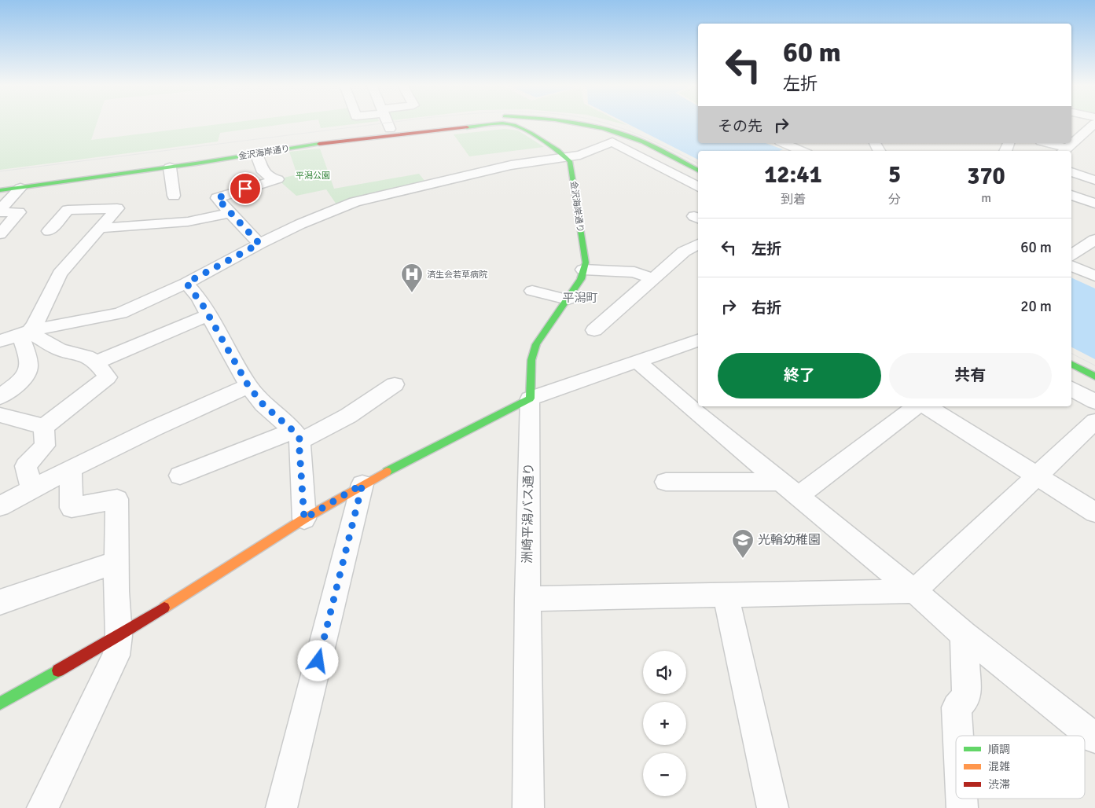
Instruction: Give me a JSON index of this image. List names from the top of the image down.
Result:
{
  "streets": {
    "street": ["金沢海岸通り", "洲崎平潟バス通り"]
  },
  "crossings": [
    ["金沢海岸通り", "洲崎平潟バス通り"]
  ],
  "districts": ["平潟町"],
  "parks": ["平潟公園"],
  "places": {
    "hospital": ["済生会若草病院"],
    "school or university": ["光輪幼稚園"]
  },
  "legend": ["順調", "混雑", "渋滞"],
  "page": {
    "turn": ["60 m", "左折"],
    "then": "その先",
    "eta": [
      "12:41",
      "到着",
      "5",
      "分",
      "370",
      "m"
    ],
    "list": [
      {
        "name": "左折",
        "value": "60 m"
      },
      {
        "name": "右折",
        "value": "20 m"
      }
    ],
    "buttons": ["終了", "共有"],
    "map_buttons": ["+", "−"]
  }
}
